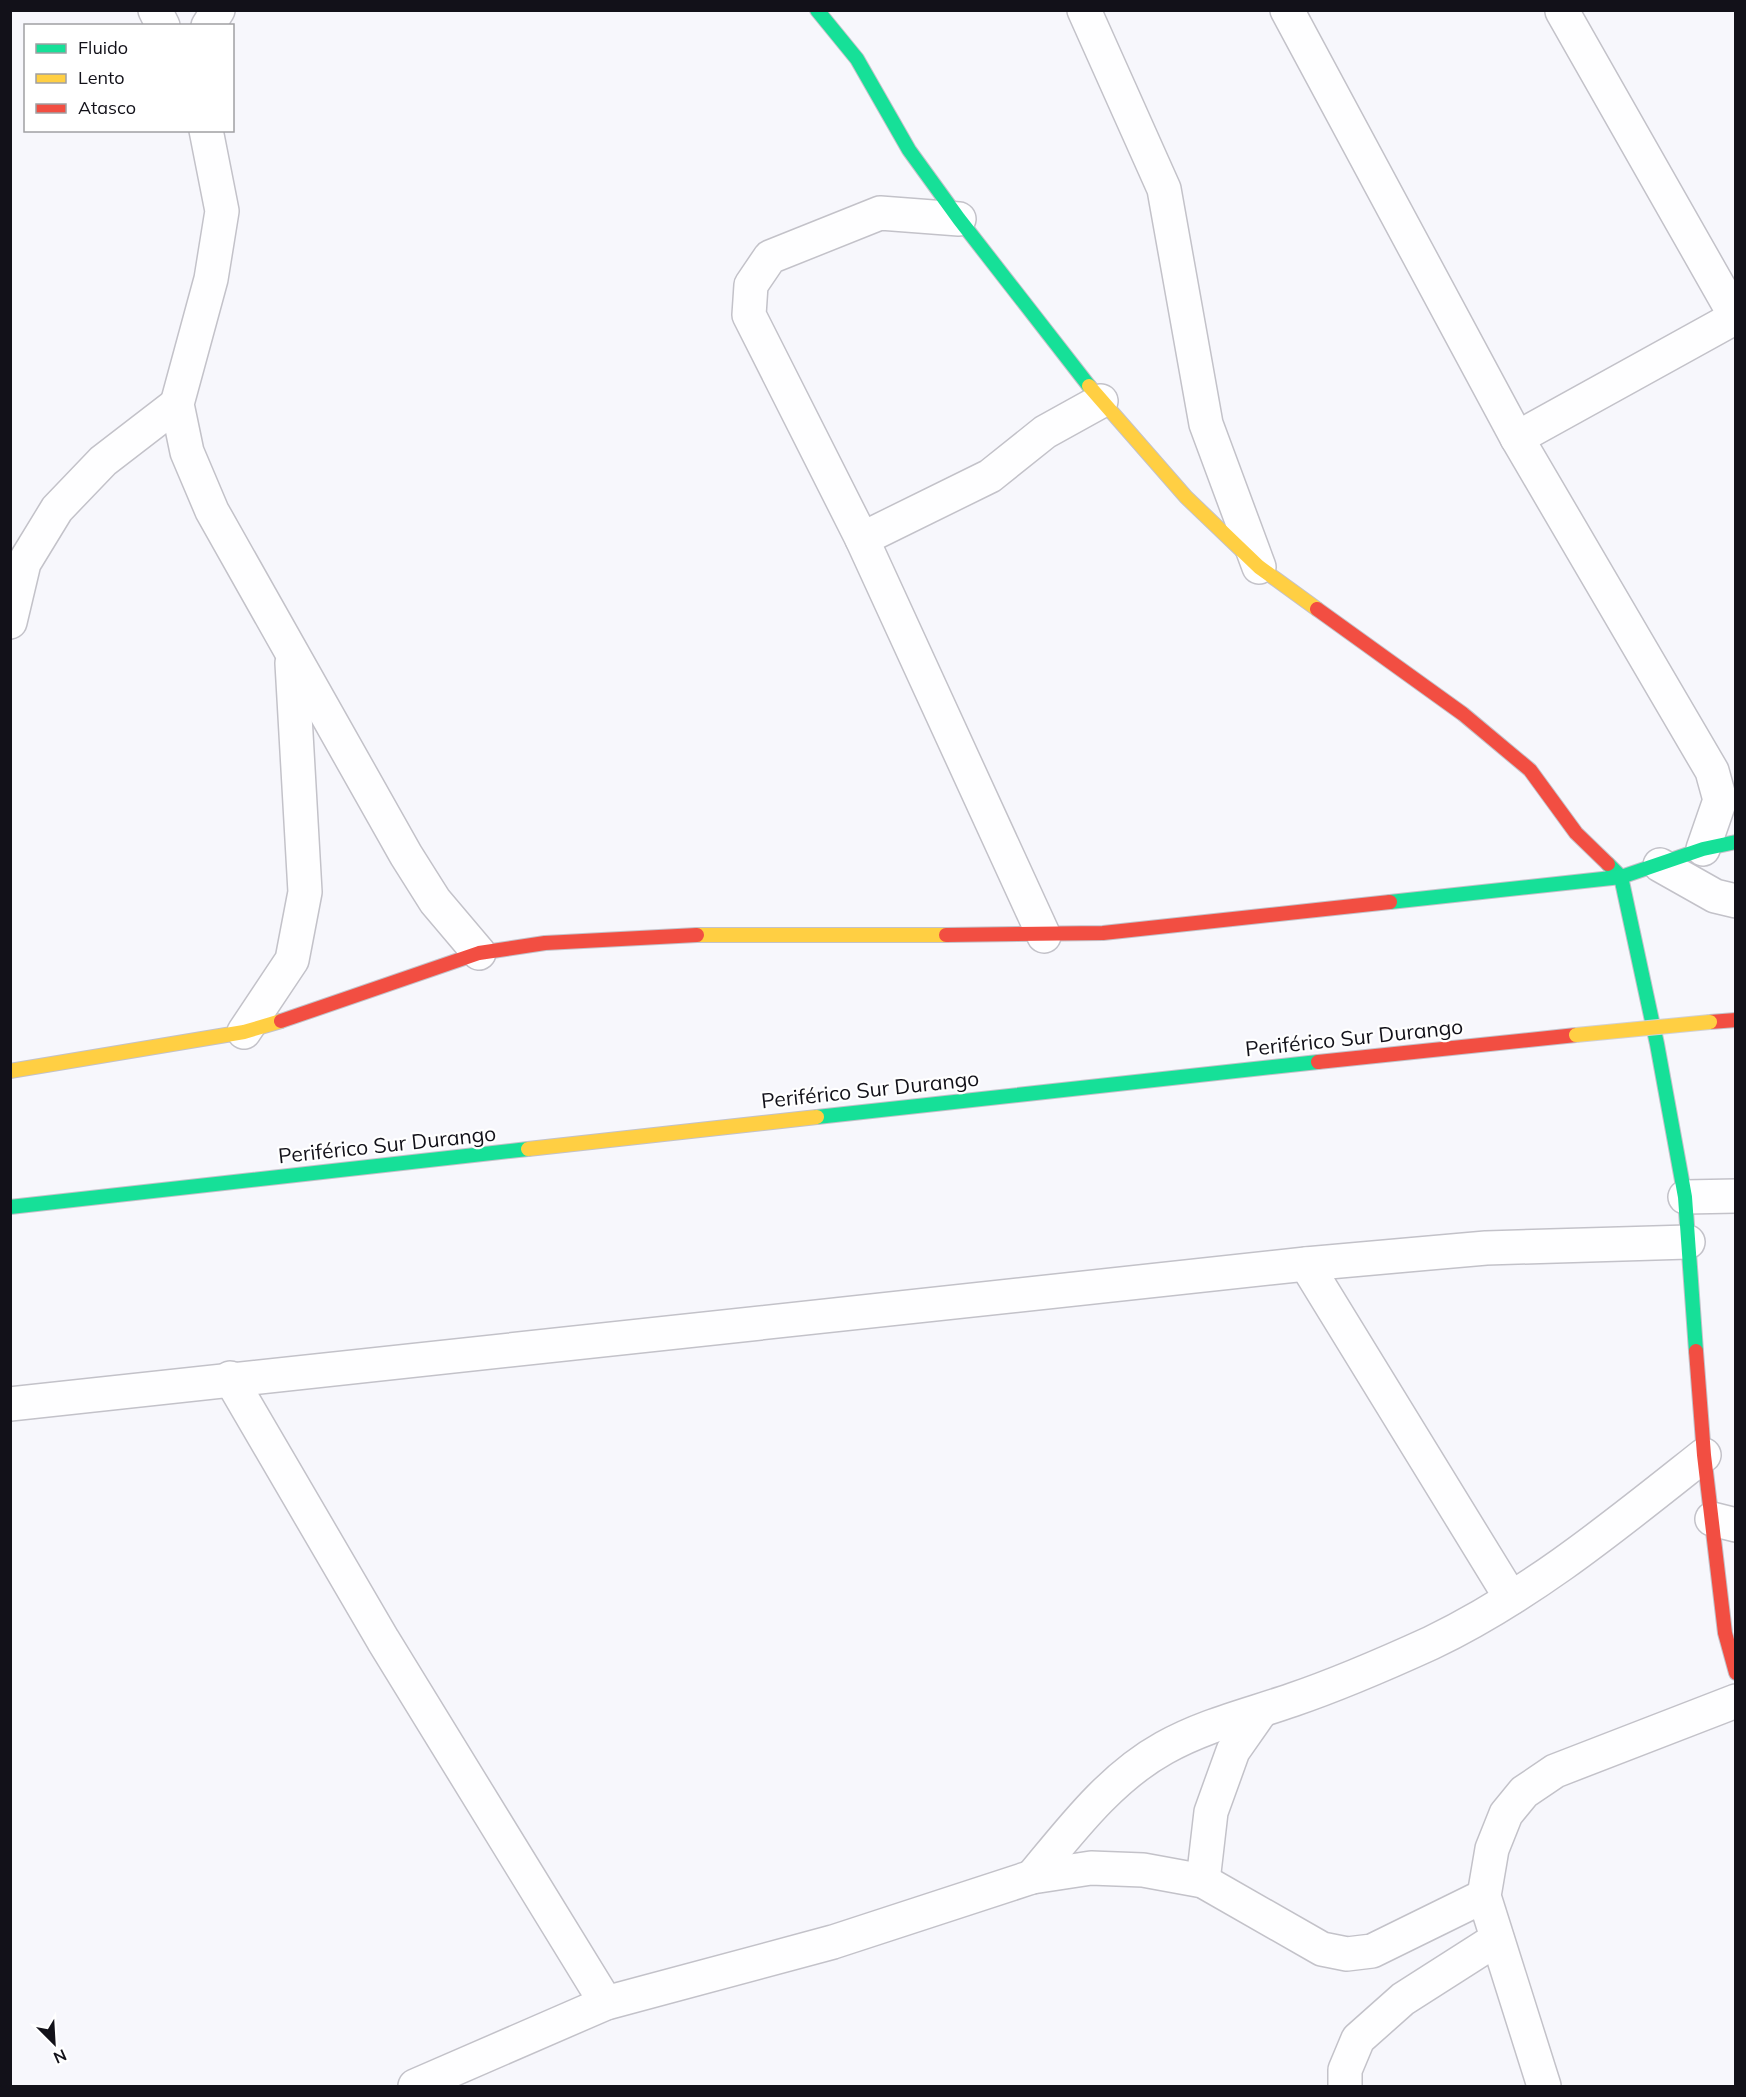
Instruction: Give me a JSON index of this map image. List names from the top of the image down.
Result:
{
  "streets": {
    "main road": ["Periférico Sur Durango"]
  },
  "legend": ["Fluido", "Lento", "Atasco"],
  "north": "bottom right"
}
